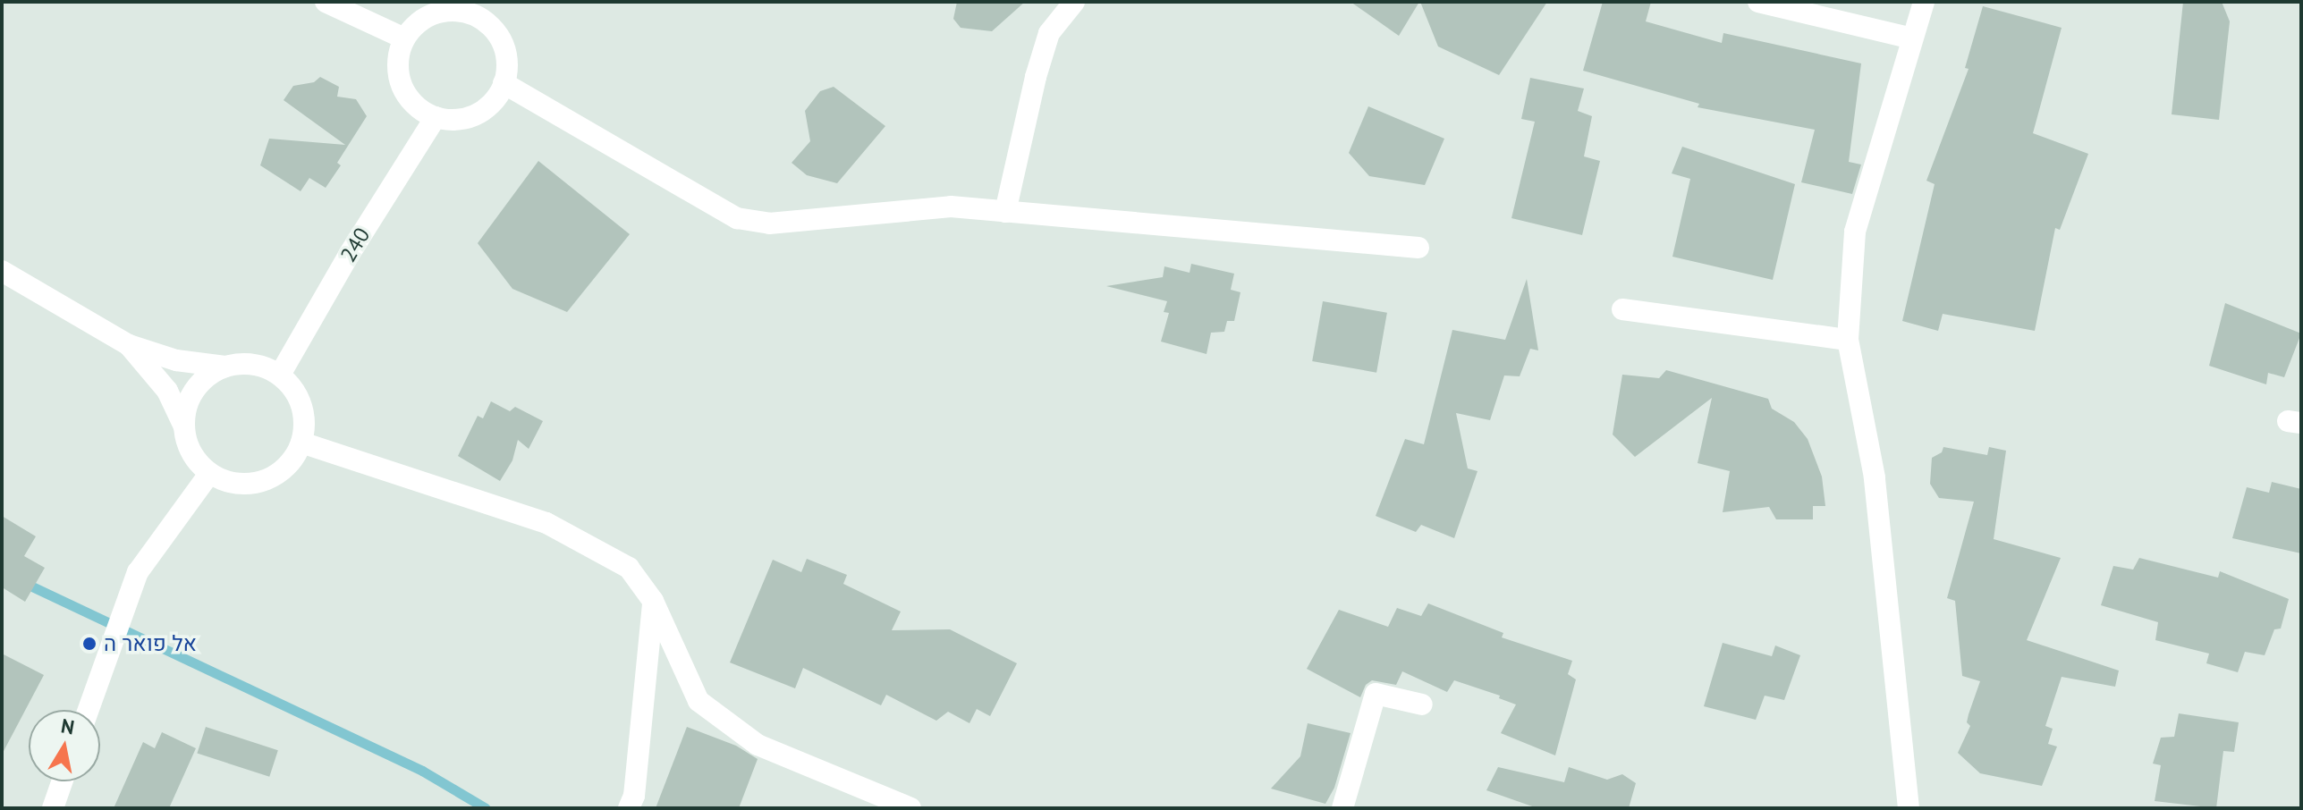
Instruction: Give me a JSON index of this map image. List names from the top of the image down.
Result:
{
  "streets": {
    "street": ["240"]
  },
  "places": ["אל פואר ה"],
  "north": "top"
}
